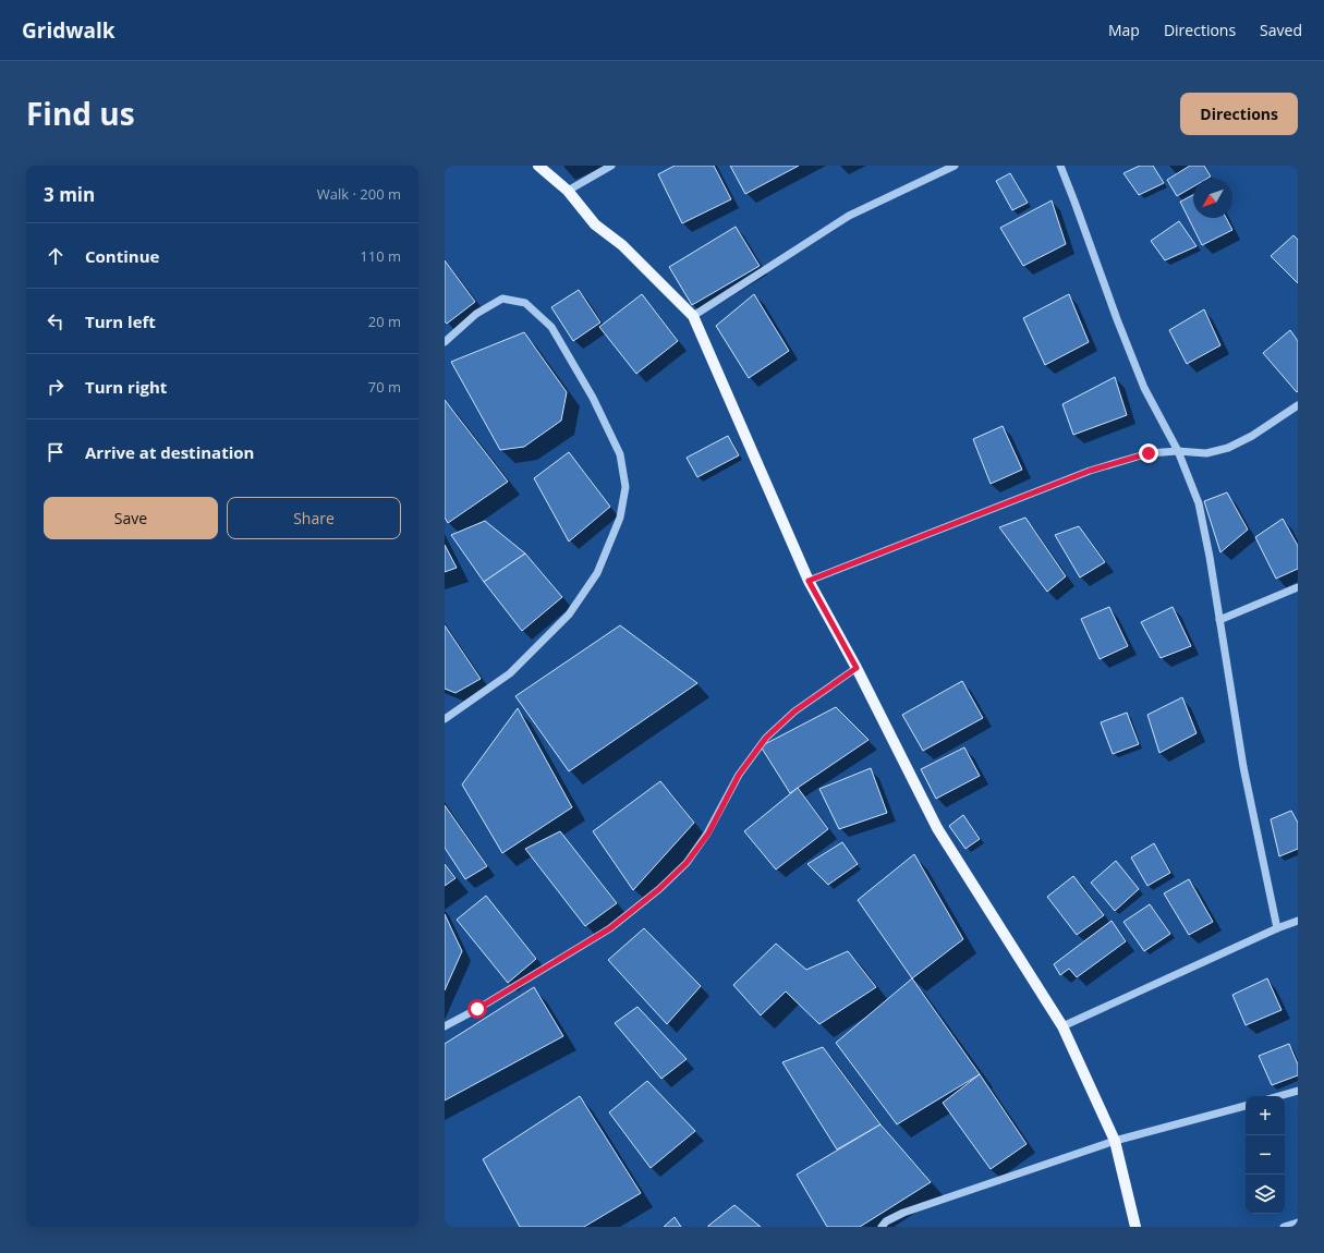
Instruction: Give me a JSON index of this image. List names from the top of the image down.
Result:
{
  "north": "bottom left",
  "page": {
    "header": "Gridwalk",
    "nav": ["Map", "Directions", "Saved"],
    "title": "Find us",
    "buttons": [
      "Directions",
      ["Save", "Share"]
    ],
    "heading": ["3 min", "Walk · 200 m"],
    "list": [
      ["Continue", "110 m"],
      ["Turn left", "20 m"],
      ["Turn right", "70 m"],
      "Arrive at destination"
    ],
    "map_buttons": ["+", "−"]
  }
}
